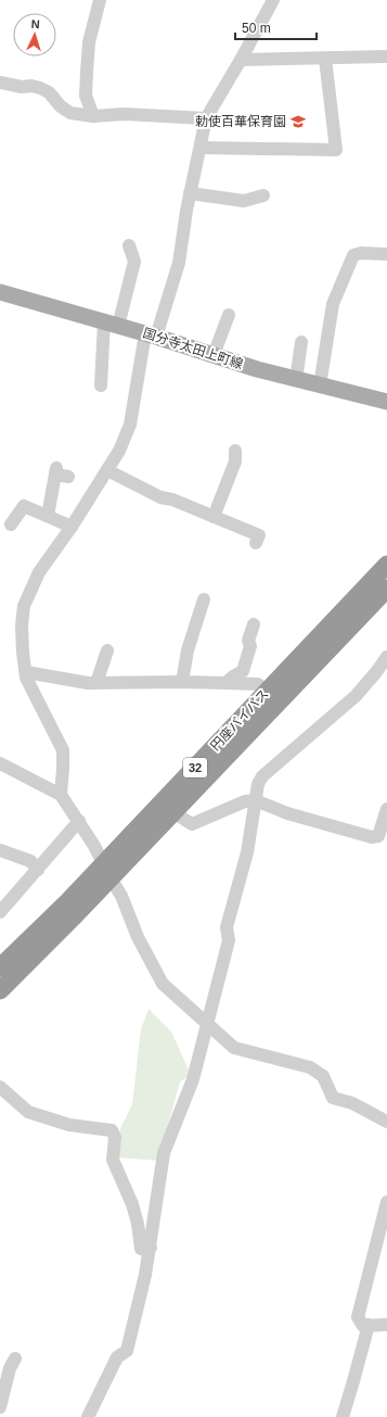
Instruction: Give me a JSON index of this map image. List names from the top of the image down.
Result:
{
  "streets": {
    "highway": ["円座バイパス", "32"],
    "main road": ["国分寺太田上町線"]
  },
  "places": {
    "school or university": ["勅使百華保育園"]
  },
  "scale_bar": "50 m",
  "north": "top"
}
